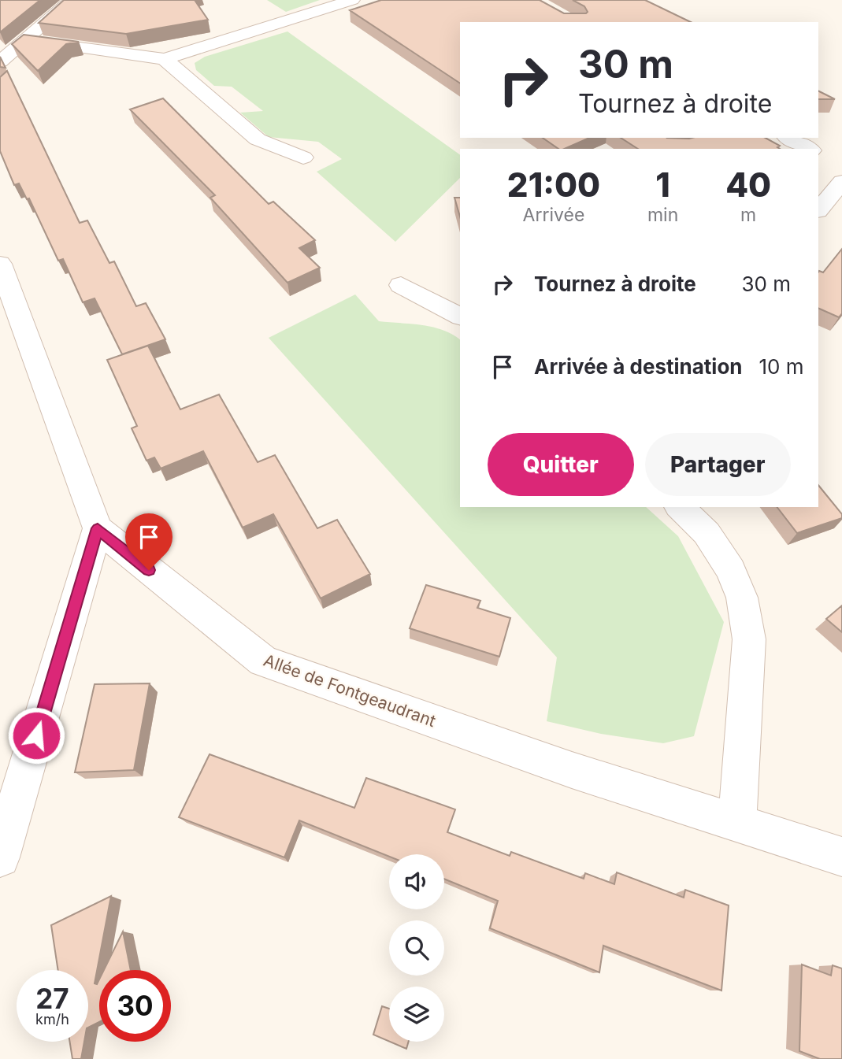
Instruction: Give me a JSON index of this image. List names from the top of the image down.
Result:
{
  "streets": {
    "street": ["Allée de Fontgeaudrant"]
  },
  "page": {
    "turn": ["30 m", "Tournez à droite"],
    "eta": [
      "21:00",
      "Arrivée",
      "1",
      "min",
      "40",
      "m"
    ],
    "list": [
      {
        "name": "Tournez à droite",
        "value": "30 m"
      },
      {
        "name": "Arrivée à destination",
        "value": "10 m"
      }
    ],
    "buttons": ["Quitter", "Partager"],
    "speed": "27 km/h",
    "limit": "30"
  }
}
